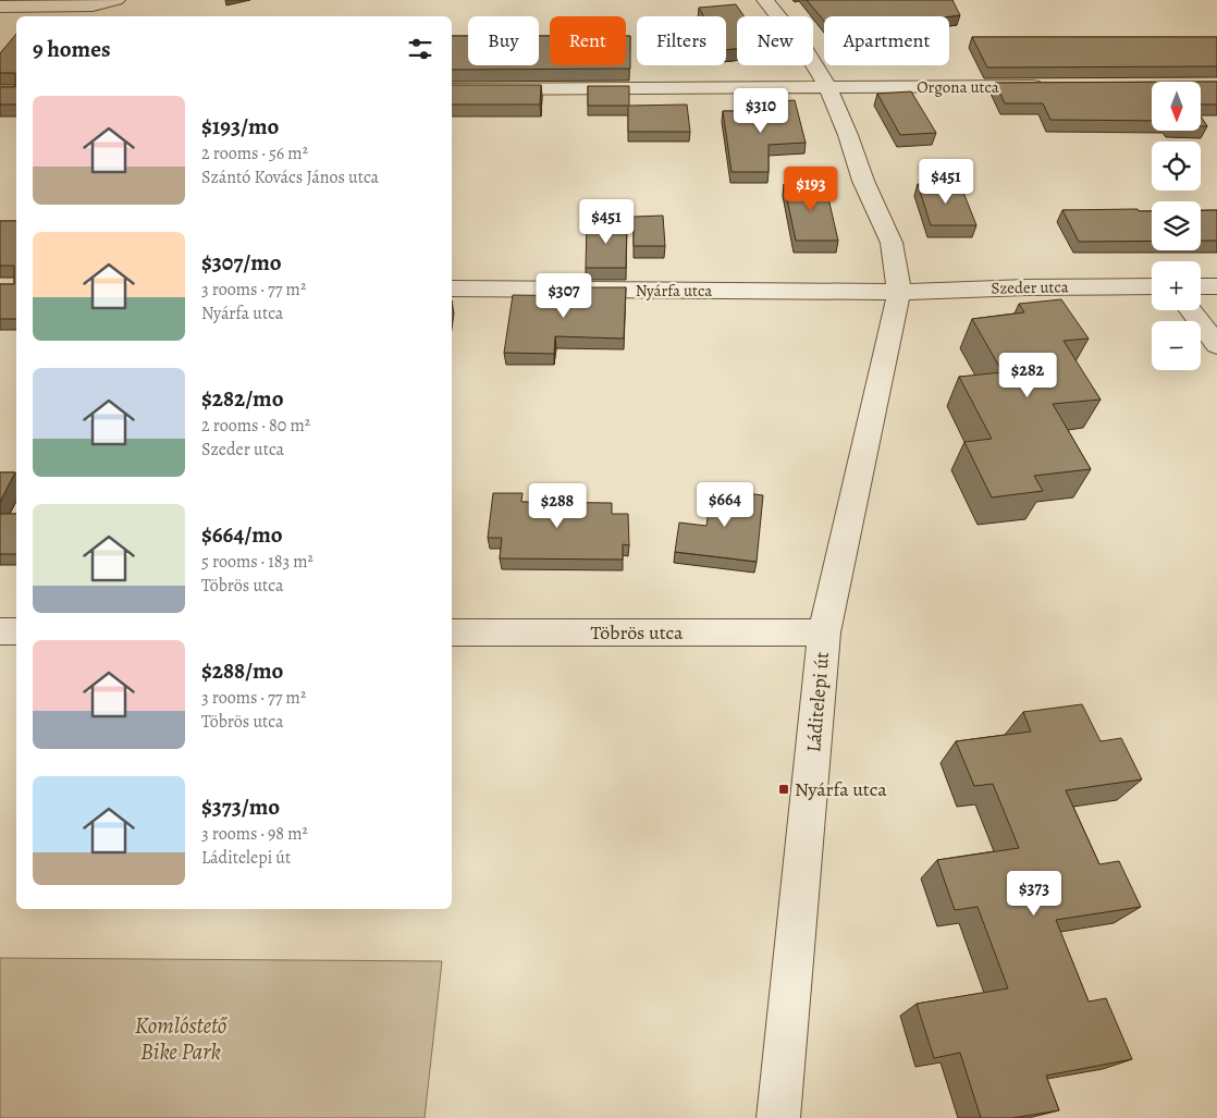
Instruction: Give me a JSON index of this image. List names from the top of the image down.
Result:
{
  "streets": {
    "street": [
      "Orgona utca",
      "Szeder utca",
      "Nyárfa utca",
      "Töbrös utca",
      "Láditelepi út"
    ]
  },
  "crossings": [
    ["Szeder utca", "Nyárfa utca"],
    ["Szeder utca", "Láditelepi út"],
    ["Nyárfa utca", "Láditelepi út"],
    ["Töbrös utca", "Láditelepi út"]
  ],
  "parks": ["Komlóstető Bike Park"],
  "places": {
    "transit": ["Nyárfa utca"]
  },
  "north": "bottom",
  "page": {
    "chip": [
      "Buy",
      "Rent",
      "Filters",
      "New",
      "Apartment"
    ],
    "heading": "9 homes",
    "map_buttons": ["+", "−"],
    "list": [
      {
        "name": "$193/mo",
        "note": "2 rooms · 56 m² · Szántó Kovács János utca"
      },
      {
        "name": "$307/mo",
        "note": "3 rooms · 77 m² · Nyárfa utca"
      },
      {
        "name": "$282/mo",
        "note": "2 rooms · 80 m² · Szeder utca"
      },
      {
        "name": "$664/mo",
        "note": "5 rooms · 183 m² · Töbrös utca"
      },
      {
        "name": "$288/mo",
        "note": "3 rooms · 77 m² · Töbrös utca"
      },
      {
        "name": "$373/mo",
        "note": "3 rooms · 98 m² · Láditelepi út"
      }
    ],
    "price": [
      "$310",
      "$451",
      "$193",
      "$451",
      "$307",
      "$282",
      "$664",
      "$288",
      "$373"
    ]
  }
}
